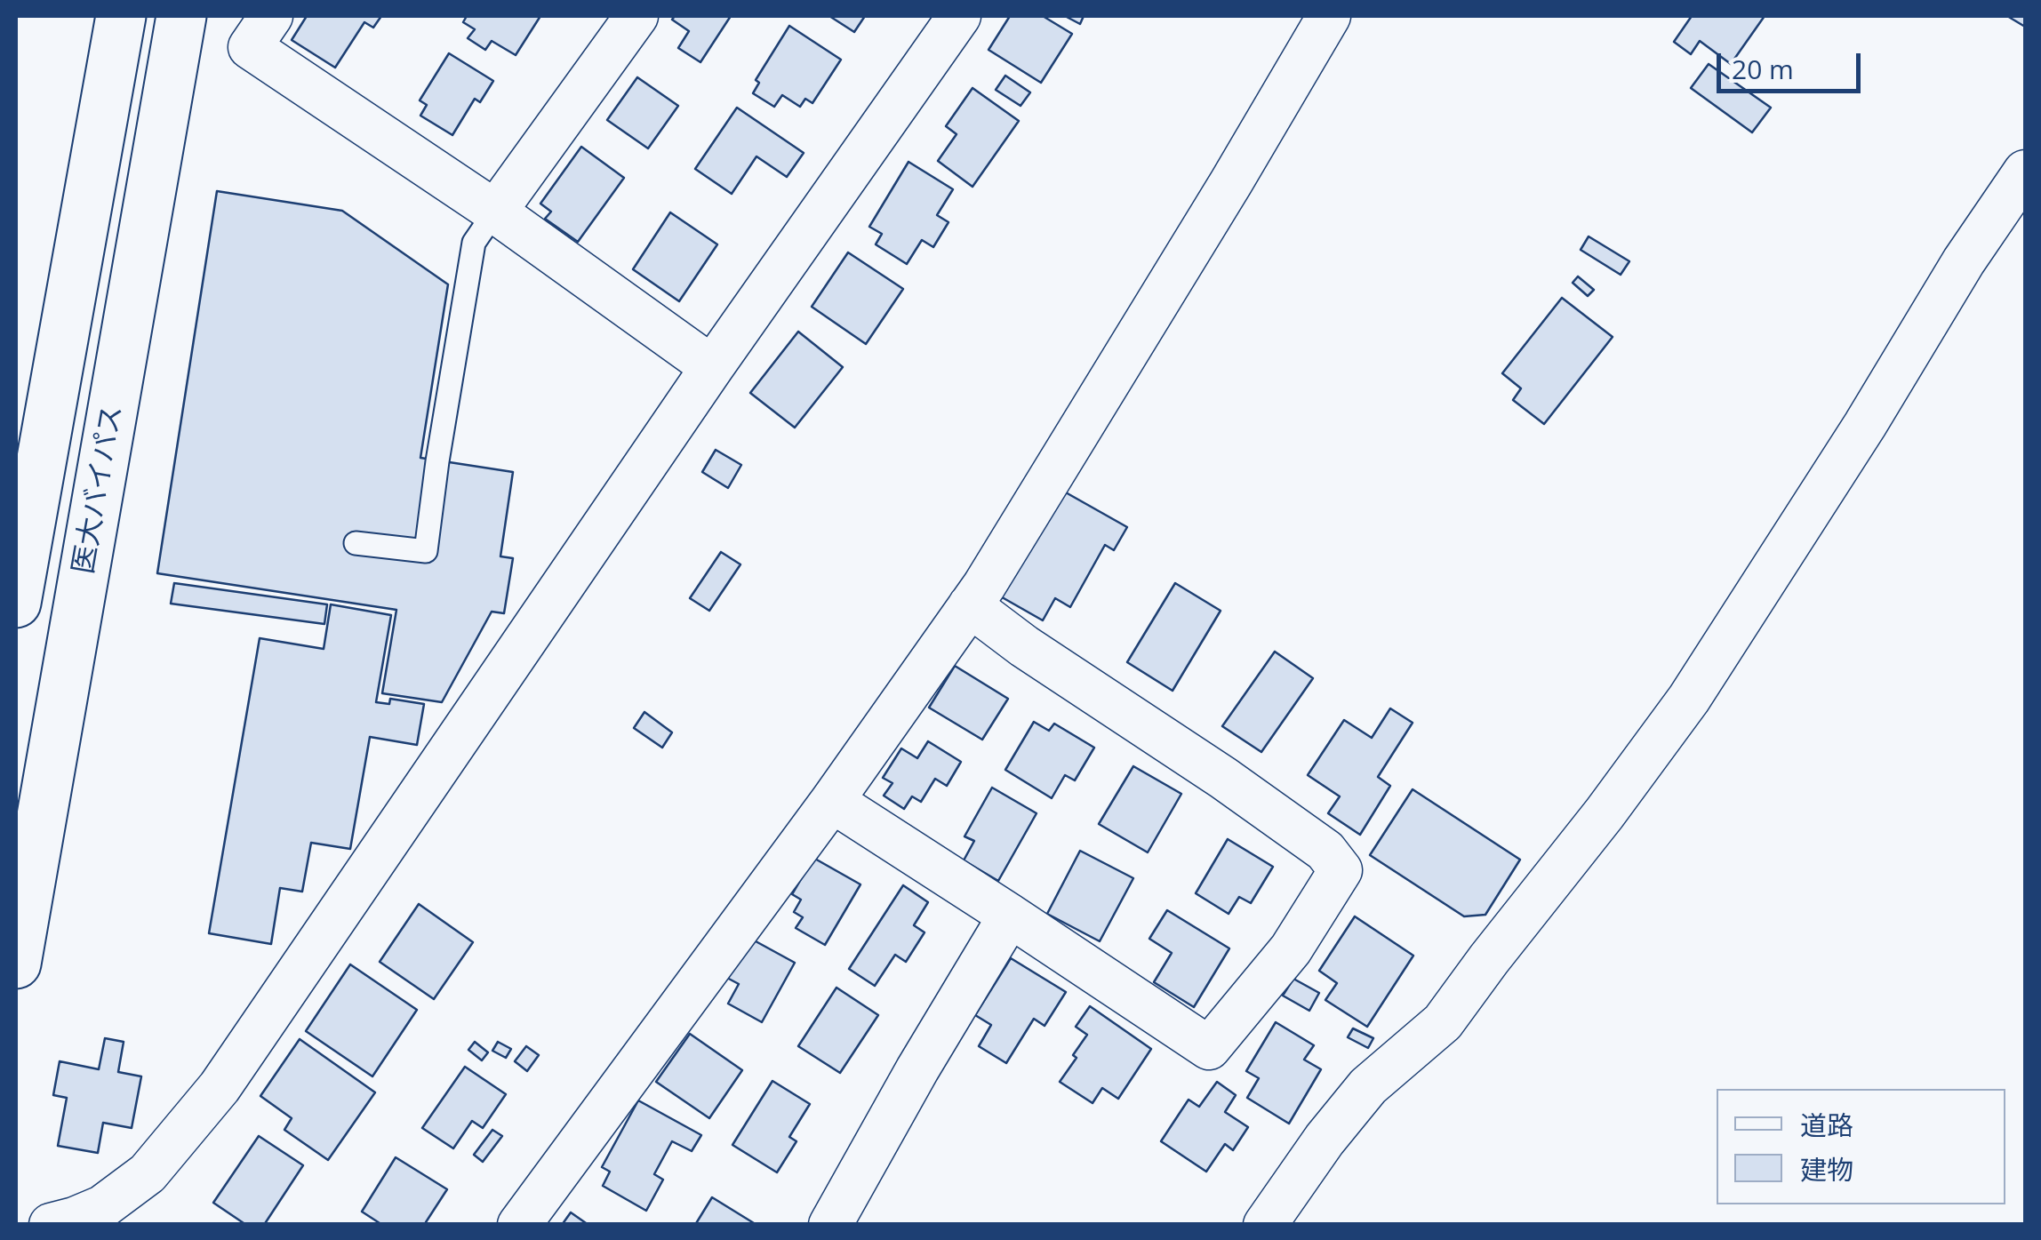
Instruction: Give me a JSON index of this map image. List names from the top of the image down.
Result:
{
  "streets": {
    "main road": ["医大バイパス"]
  },
  "legend": ["道路", "建物"],
  "scale_bar": "20 m"
}
